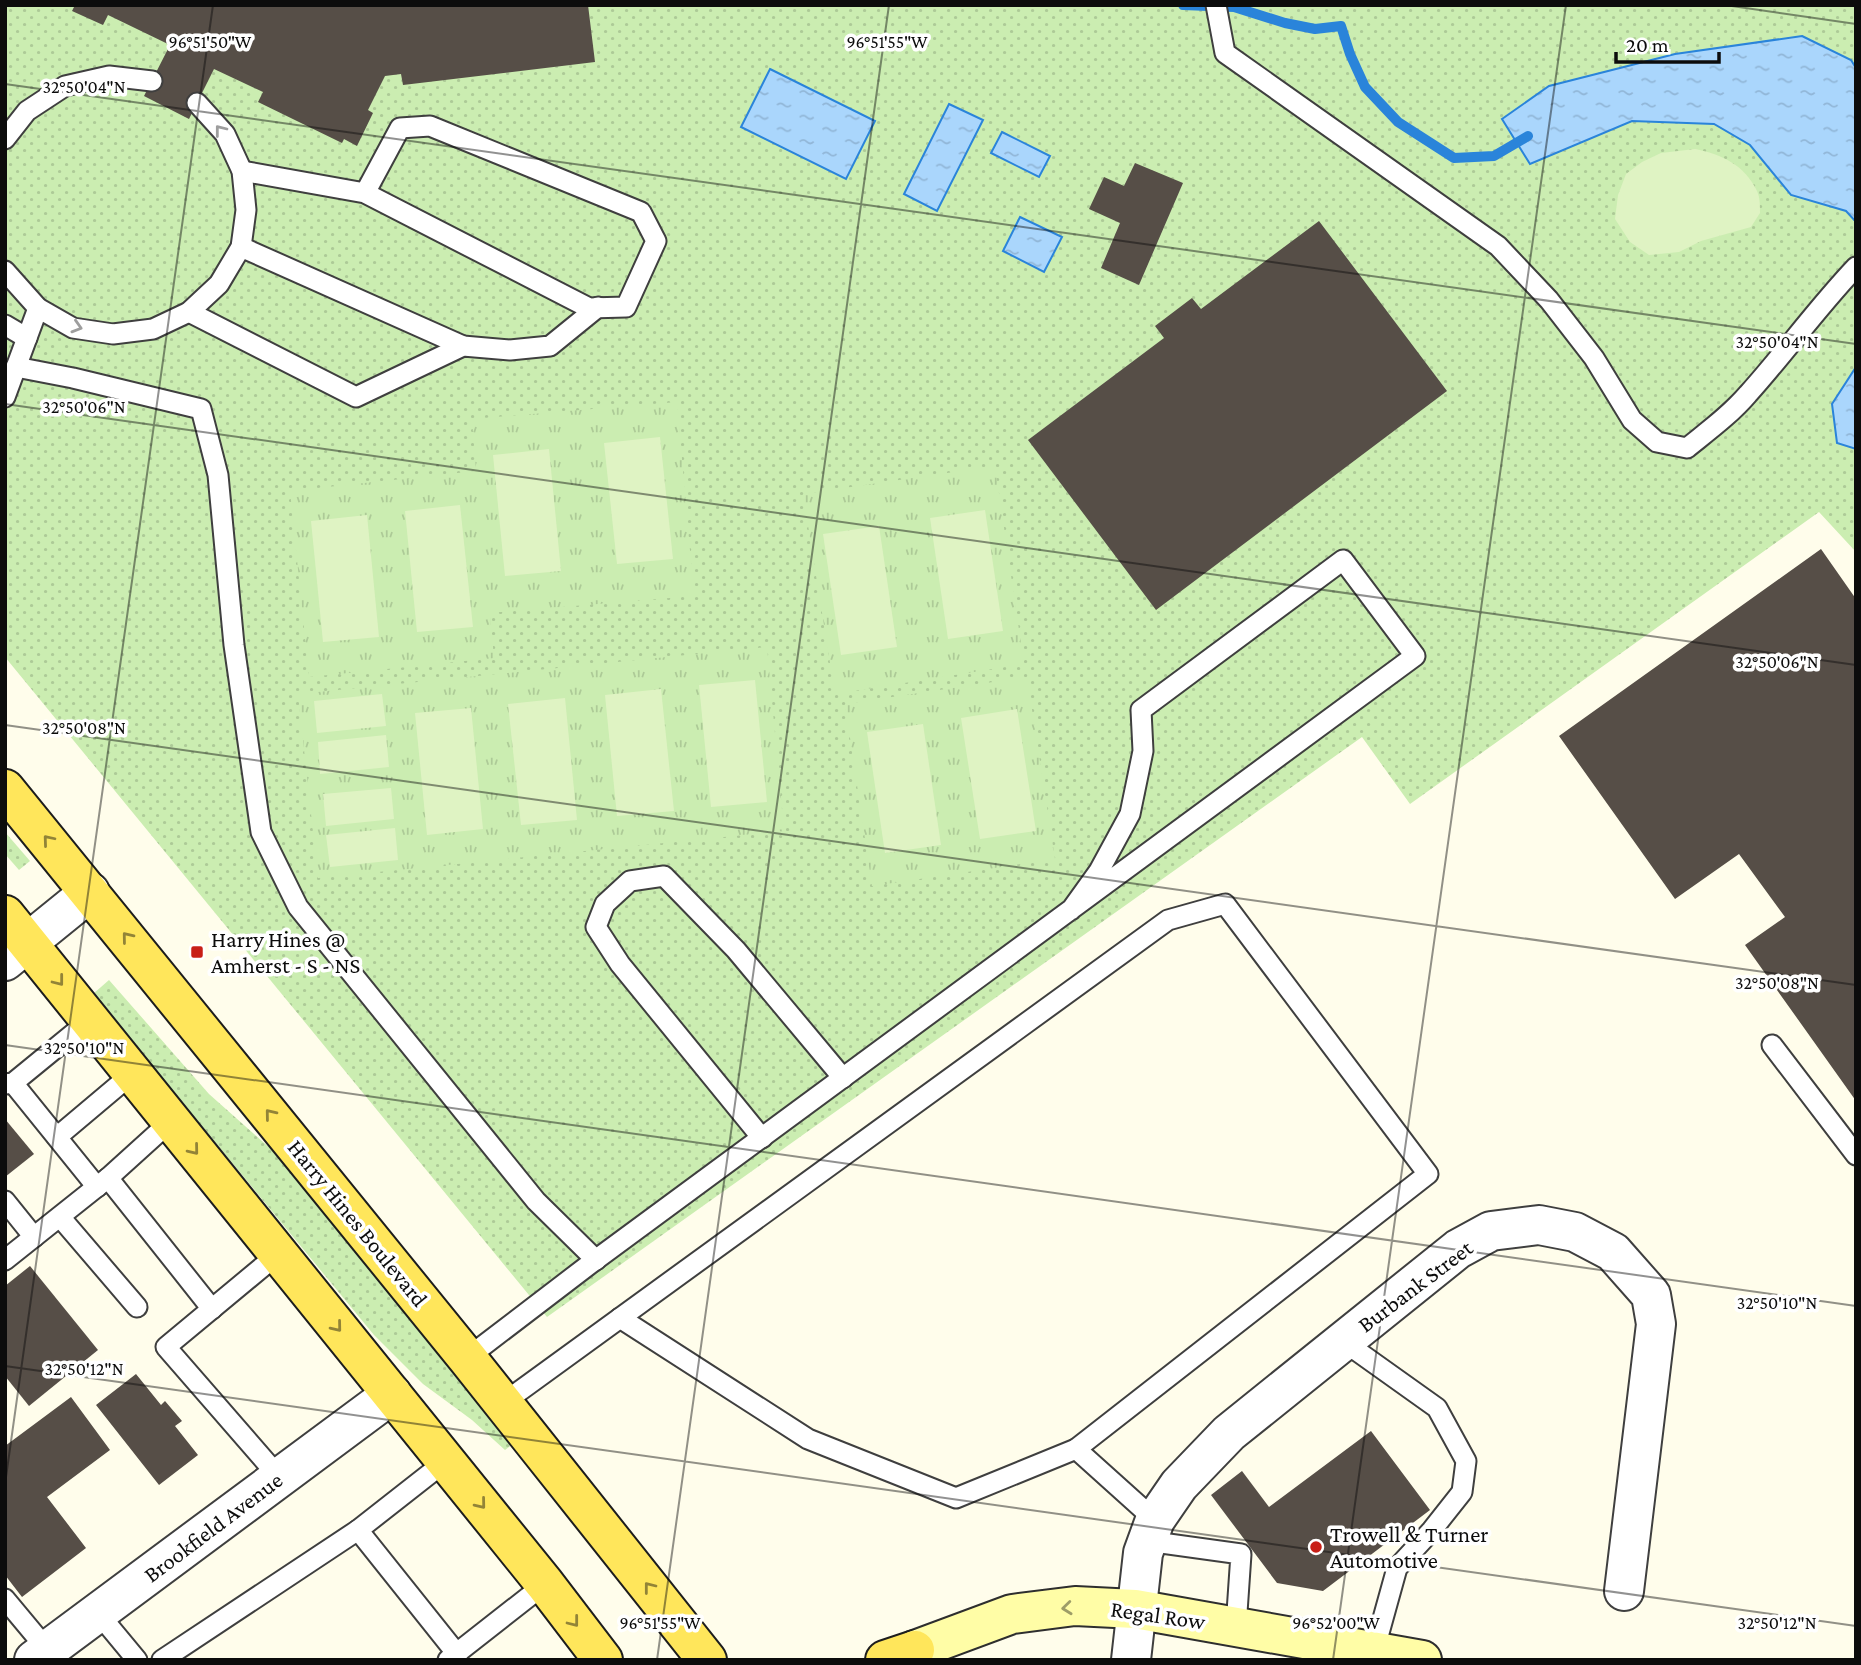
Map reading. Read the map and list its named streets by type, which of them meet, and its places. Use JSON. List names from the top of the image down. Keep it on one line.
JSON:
{"streets":{"main road":["Harry Hines Boulevard","Regal Row"],"street":["Burbank Street","Brookfield Avenue"]},"crossings":[["Burbank Street","Regal Row"]],"one_way":["Regal Row"],"places":{"transit":["Harry Hines @ Amherst - S - NS"],"other":["Trowell & Turner Automotive"]},"scale_bar":"20 m","coordinates":["96°51'50\"W","96°51'55\"W","32°50'04\"N","32°50'06\"N","32°50'08\"N","32°50'10\"N","32°50'12\"N","96°52'00\"W"]}
